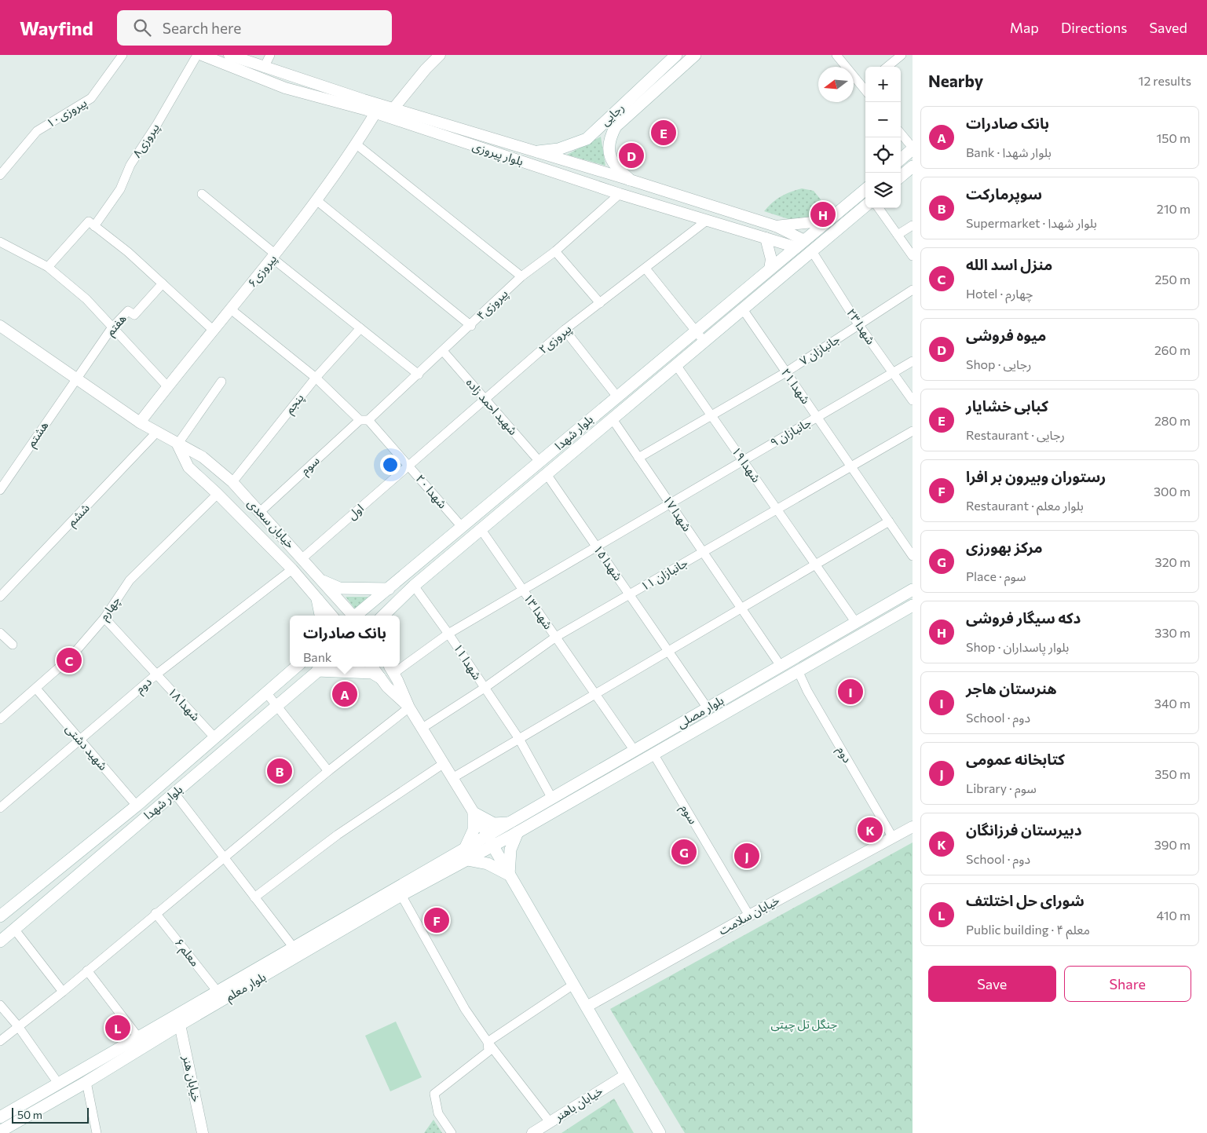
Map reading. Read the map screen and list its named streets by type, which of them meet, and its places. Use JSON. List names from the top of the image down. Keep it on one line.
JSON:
{"streets":{"main road":["رجایی","بلوار شهدا","بلوار مصلی","بلوار معلم"],"street":["پیروزی۱۰","پیروزی۸","بلوار پیروزی","پیروزی۶","پیروزی۴","هفتم","شهدا ۲۳","پیروزی۲","جانبازان ۷","شهدا ۲۱","پنجم","شهید احمد زاده","جانبازان ۹","هشتم","شهدا ۱۹","سوم","شهدا ۲۰","اول","شهدا ۱۷","ششم","خیابان سعدی","شهدا ۱۵","جانبازان ۱۱","چهارم","شهدا ۱۳","شهدا ۱۱","دوم","شهدا ۱۸","شهید دشتی","خیابان سلامت","معلم ۶","خیابان هنر","خیابان باهنر"]},"crossings":[["رجایی","بلوار پیروزی"],["بلوار پیروزی","پیروزی۶"],["بلوار پیروزی","پیروزی۴"],["بلوار پیروزی","پیروزی۲"],["بلوار پیروزی","بلوار شهدا"],["پیروزی۶","شهدا ۲۰"],["پیروزی۶","خیابان سعدی"],["پیروزی۴","شهید احمد زاده"],["پیروزی۴","سوم"],["پیروزی۴","شهدا ۲۰"],["هفتم","هشتم"],["هفتم","خیابان سعدی"],["شهدا ۲۳","جانبازان ۷"],["شهدا ۲۳","بلوار شهدا"],["شهدا ۲۳","جانبازان ۹"],["پیروزی۲","شهید احمد زاده"],["پیروزی۲","شهدا ۲۰"],["پیروزی۲","اول"],["جانبازان ۷","شهدا ۲۱"],["جانبازان ۷","شهدا ۱۹"],["جانبازان ۷","شهدا ۱۷"],["شهدا ۲۱","بلوار شهدا"],["شهدا ۲۱","جانبازان ۹"],["شهدا ۲۱","جانبازان ۱۱"],["پنجم","شهدا ۲۰"],["پنجم","خیابان سعدی"],["شهید احمد زاده","بلوار شهدا"],["بلوار شهدا","شهدا ۱۹"],["بلوار شهدا","شهدا ۲۰"],["بلوار شهدا","شهدا ۱۷"],["بلوار شهدا","شهدا ۱۵"],["بلوار شهدا","شهدا ۱۳"],["بلوار شهدا","شهدا ۱۱"],["بلوار شهدا","شهدا ۱۸"],["بلوار شهدا","شهید دشتی"],["جانبازان ۹","شهدا ۱۹"],["جانبازان ۹","شهدا ۱۷"],["جانبازان ۹","شهدا ۱۵"],["جانبازان ۹","شهدا ۱۳"],["جانبازان ۹","شهدا ۱۱"],["هشتم","خیابان سعدی"],["شهدا ۱۹","جانبازان ۱۱"],["شهدا ۱۹","بلوار مصلی"],["سوم","شهدا ۲۰"],["سوم","خیابان سعدی"],["سوم","بلوار مصلی"],["سوم","خیابان سلامت"],["شهدا ۲۰","اول"],["اول","خیابان سعدی"],["شهدا ۱۷","جانبازان ۱۱"],["شهدا ۱۷","بلوار مصلی"],["ششم","خیابان سعدی"],["خیابان سعدی","چهارم"],["خیابان سعدی","دوم"],["شهدا ۱۵","جانبازان ۱۱"],["شهدا ۱۵","بلوار مصلی"],["جانبازان ۱۱","شهدا ۱۳"],["جانبازان ۱۱","شهدا ۱۱"],["چهارم","شهدا ۱۸"],["چهارم","شهید دشتی"],["شهدا ۱۳","بلوار مصلی"],["شهدا ۱۱","بلوار مصلی"],["دوم","شهدا ۱۸"],["دوم","بلوار مصلی"],["دوم","شهید دشتی"],["دوم","خیابان سلامت"],["بلوار مصلی","بلوار معلم"],["معلم ۶","بلوار معلم"],["بلوار معلم","خیابان هنر"]],"parks":["جنگل تل چیتی"],"scale_bar":"50 m","north":"left","page":{"header":"Wayfind","search":"Search here","nav":["Map","Directions","Saved"],"heading":["Nearby","12 results"],"map_buttons":["+","−"],"list":[{"mark":"A","name":"بانک صادرات","note":"Bank · بلوار شهدا","value":"150 m"},{"mark":"B","name":"سوپرمارکت","note":"Supermarket · بلوار شهدا","value":"210 m"},{"mark":"C","name":"منزل اسد الله","note":"Hotel · چهارم","value":"250 m"},{"mark":"D","name":"میوه فروشی","note":"Shop · رجایی","value":"260 m"},{"mark":"E","name":"کبابی خشایار","note":"Restaurant · رجایی","value":"280 m"},{"mark":"F","name":"رستوران وبیرون بر افرا","note":"Restaurant · بلوار معلم","value":"300 m"},{"mark":"G","name":"مرکز بهورزی","note":"Place · سوم","value":"320 m"},{"mark":"H","name":"دکه سیگار فروشی","note":"Shop · بلوار پاسداران","value":"330 m"},{"mark":"I","name":"هنرستان هاجر","note":"School · دوم","value":"340 m"},{"mark":"J","name":"کتابخانه عمومی","note":"Library · سوم","value":"350 m"},{"mark":"K","name":"دبیرستان فرزانگان","note":"School · دوم","value":"390 m"},{"mark":"L","name":"شورای حل اختلتف","note":"Public building · معلم ۴","value":"410 m"}],"pins":["E","D","H","C","I","A","B","K","G","J","F","L"],"popup":["بانک صادرات","Bank"],"buttons":["Save","Share"],"scale":"50 m"}}
